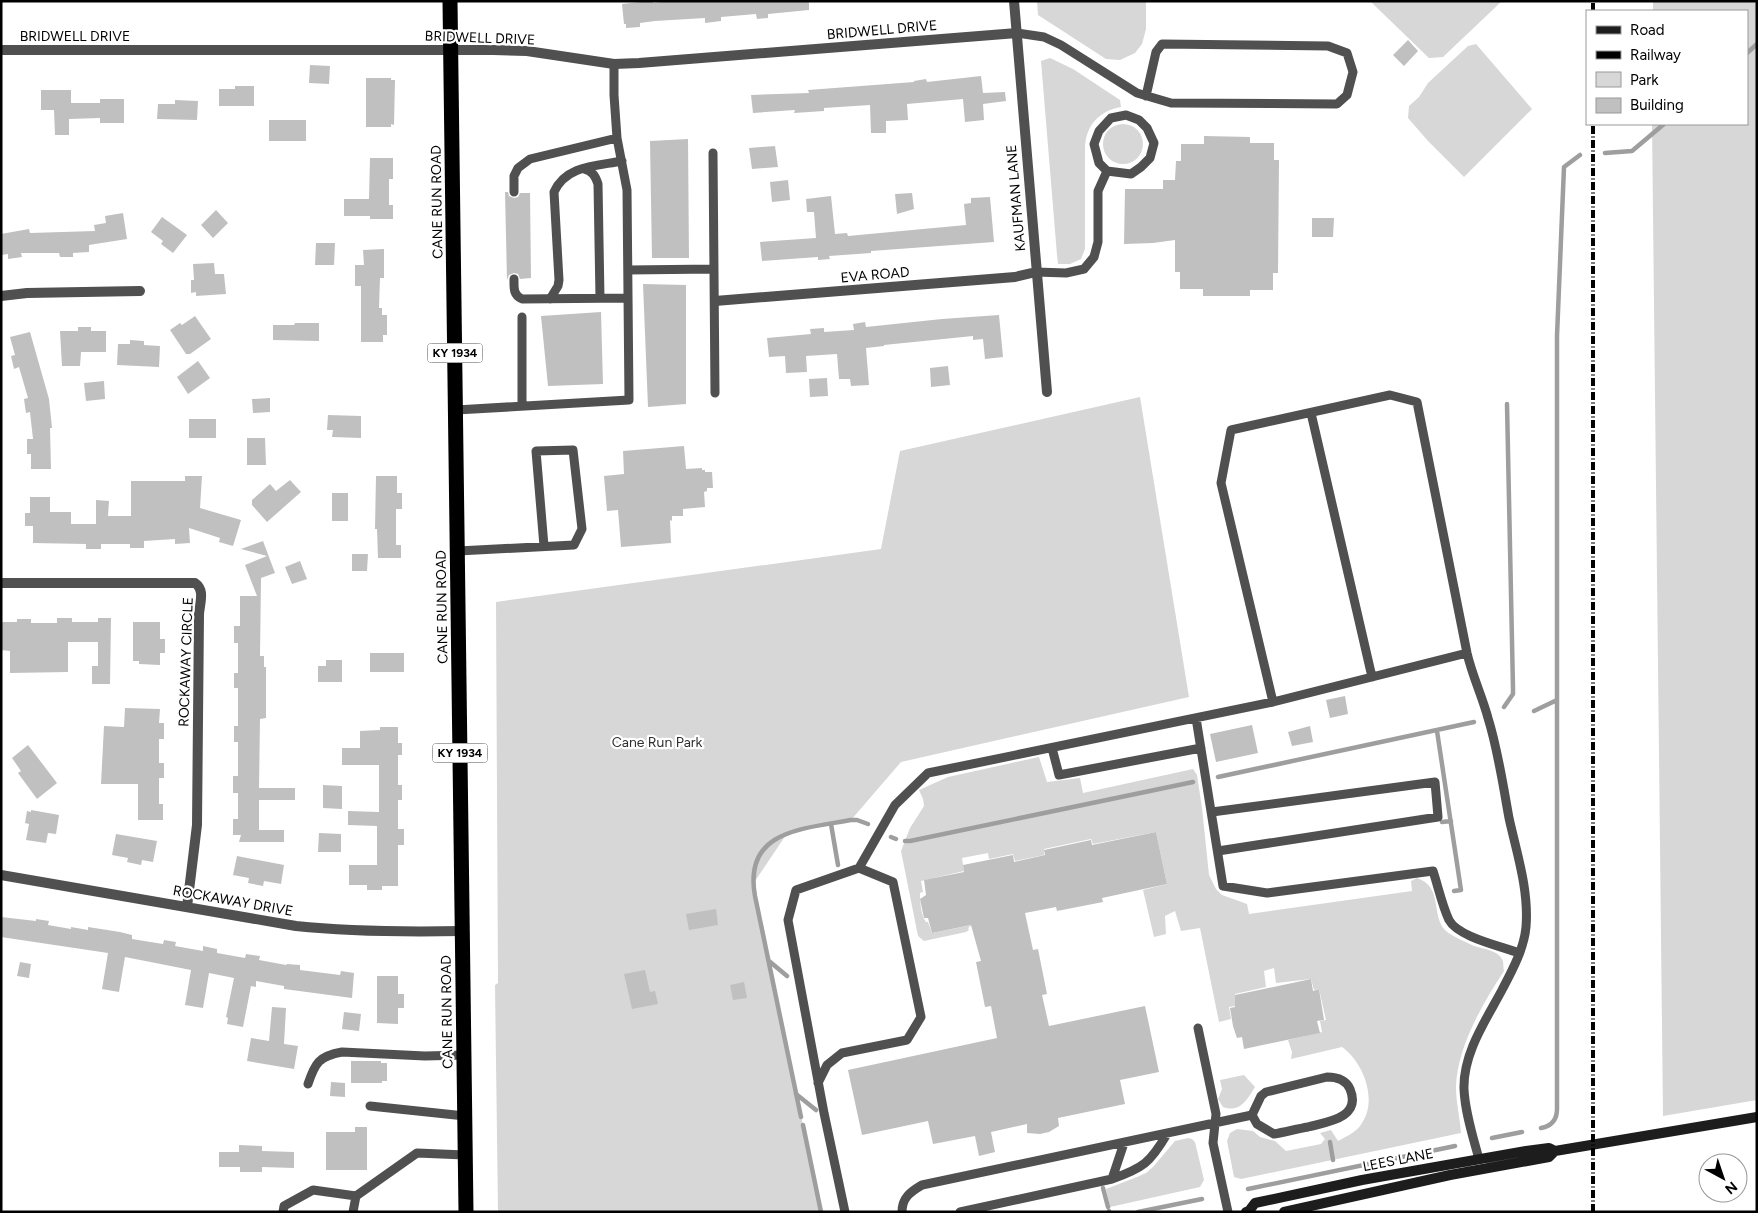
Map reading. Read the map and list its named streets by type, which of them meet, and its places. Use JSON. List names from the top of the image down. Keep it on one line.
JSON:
{"streets":{"highway":["CANE RUN ROAD","KY 1934"],"street":["BRIDWELL DRIVE","KAUFMAN LANE","EVA ROAD","ROCKAWAY CIRCLE","ROCKAWAY DRIVE","LEES LANE"]},"crossings":[["BRIDWELL DRIVE","KAUFMAN LANE"],["BRIDWELL DRIVE","CANE RUN ROAD"],["KAUFMAN LANE","EVA ROAD"],["CANE RUN ROAD","ROCKAWAY DRIVE"],["ROCKAWAY CIRCLE","ROCKAWAY DRIVE"]],"parks":["Cane Run Park"],"legend":["Road","Railway","Park","Building"],"north":"bottom right"}
